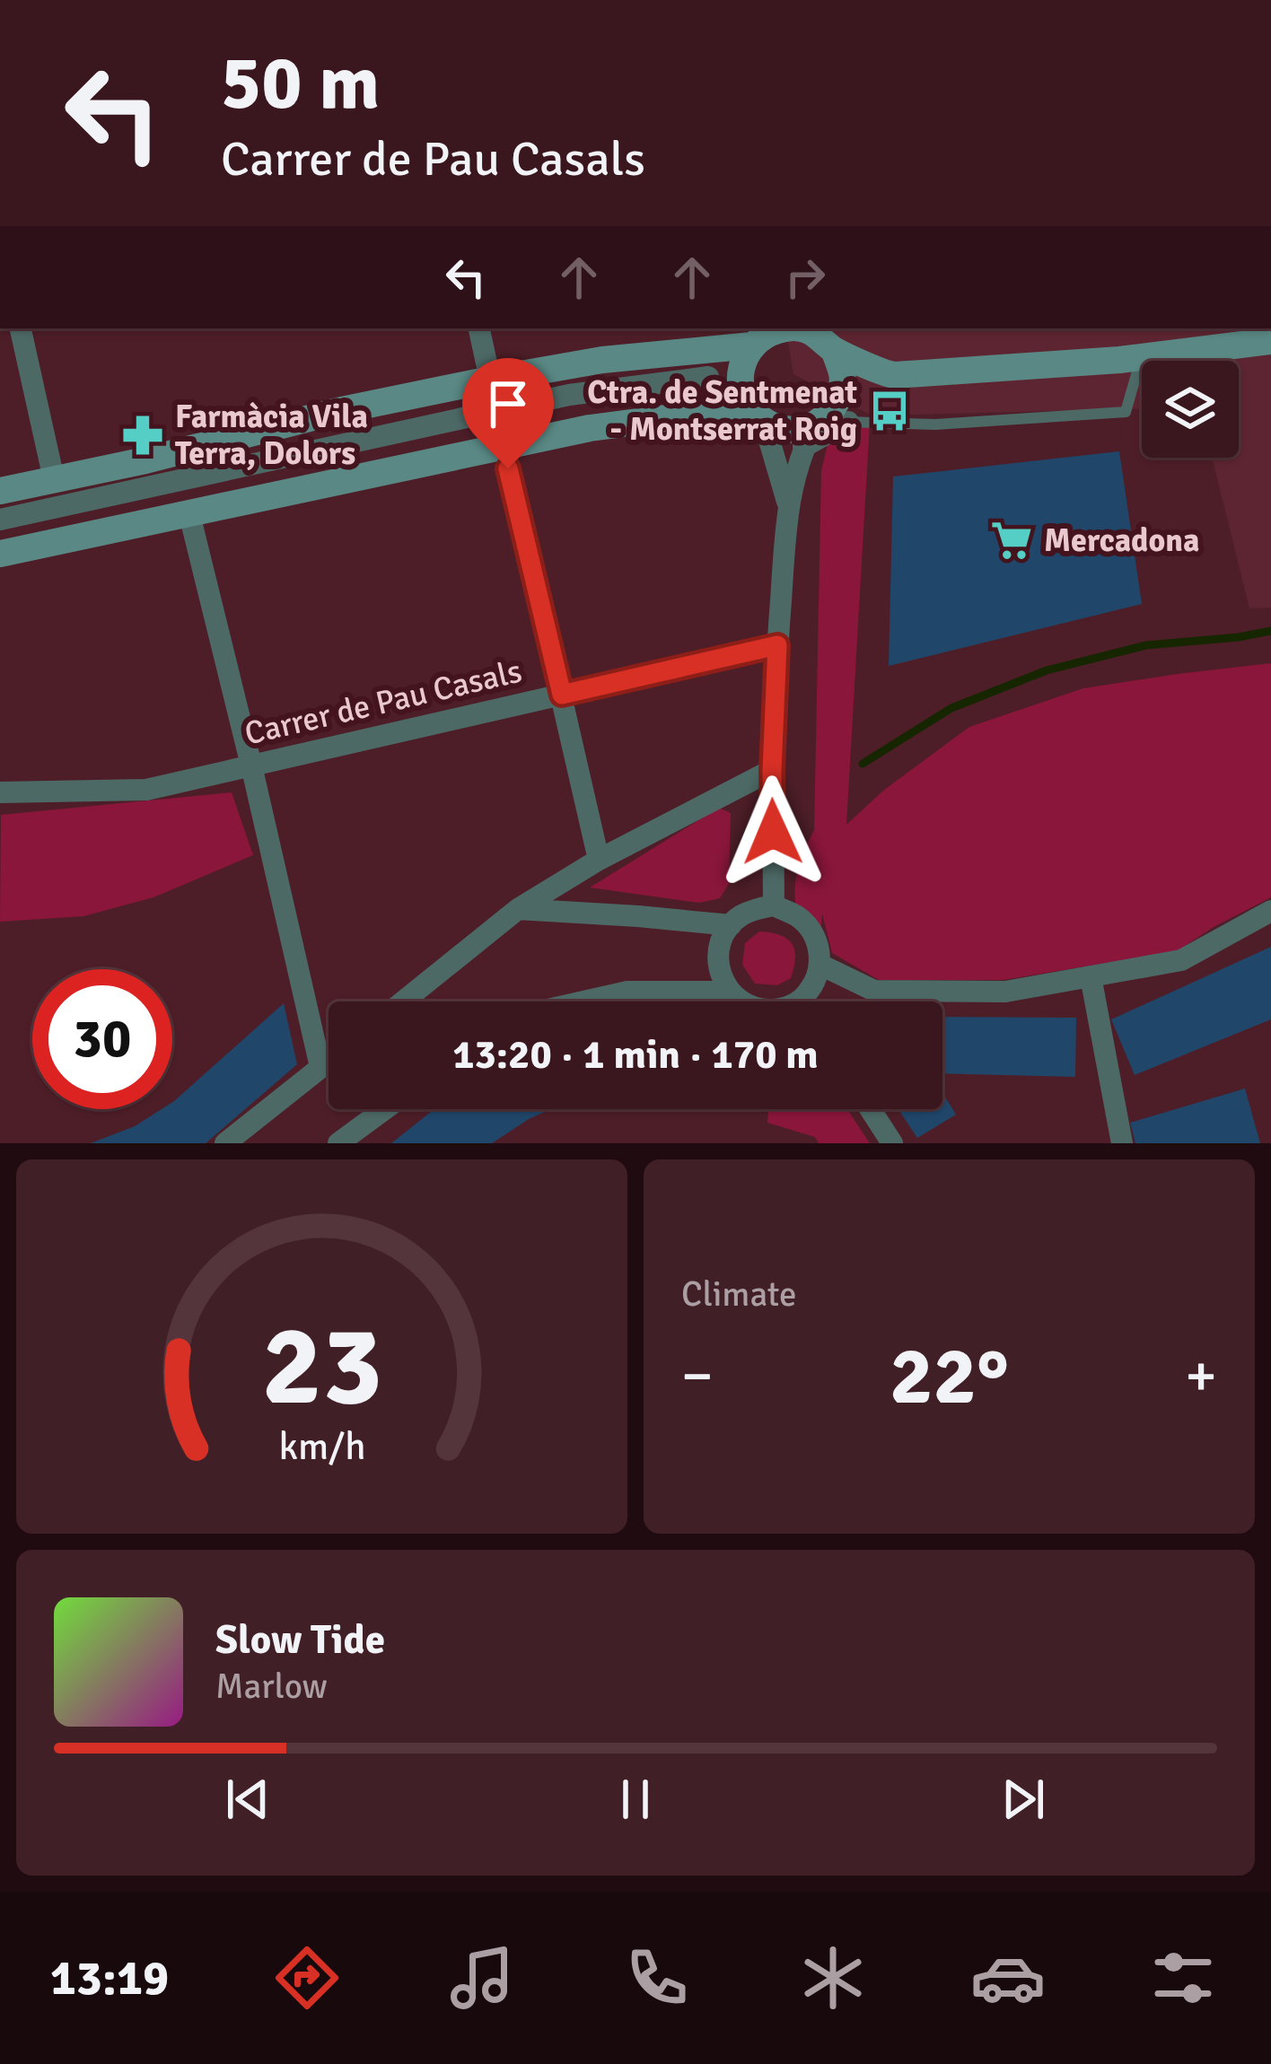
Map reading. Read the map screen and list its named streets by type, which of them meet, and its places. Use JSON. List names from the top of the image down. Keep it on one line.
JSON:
{"streets":{"street":["Carrer de Pau Casals"]},"places":{"bus stop":["Ctra. de Sentmenat - Montserrat Roig"],"pharmacy":["Farmàcia Vila Terra, Dolors"],"supermarket":["Mercadona"]},"page":{"turn":["50 m","Carrer de Pau Casals"],"limit":"30","trip":"13:20 · 1 min · 170 m","tile":"Climate","heat":["−","22°","+"],"song":["Slow Tide","Marlow"],"tabs":"13:19","gauge":["23","km/h"]}}
